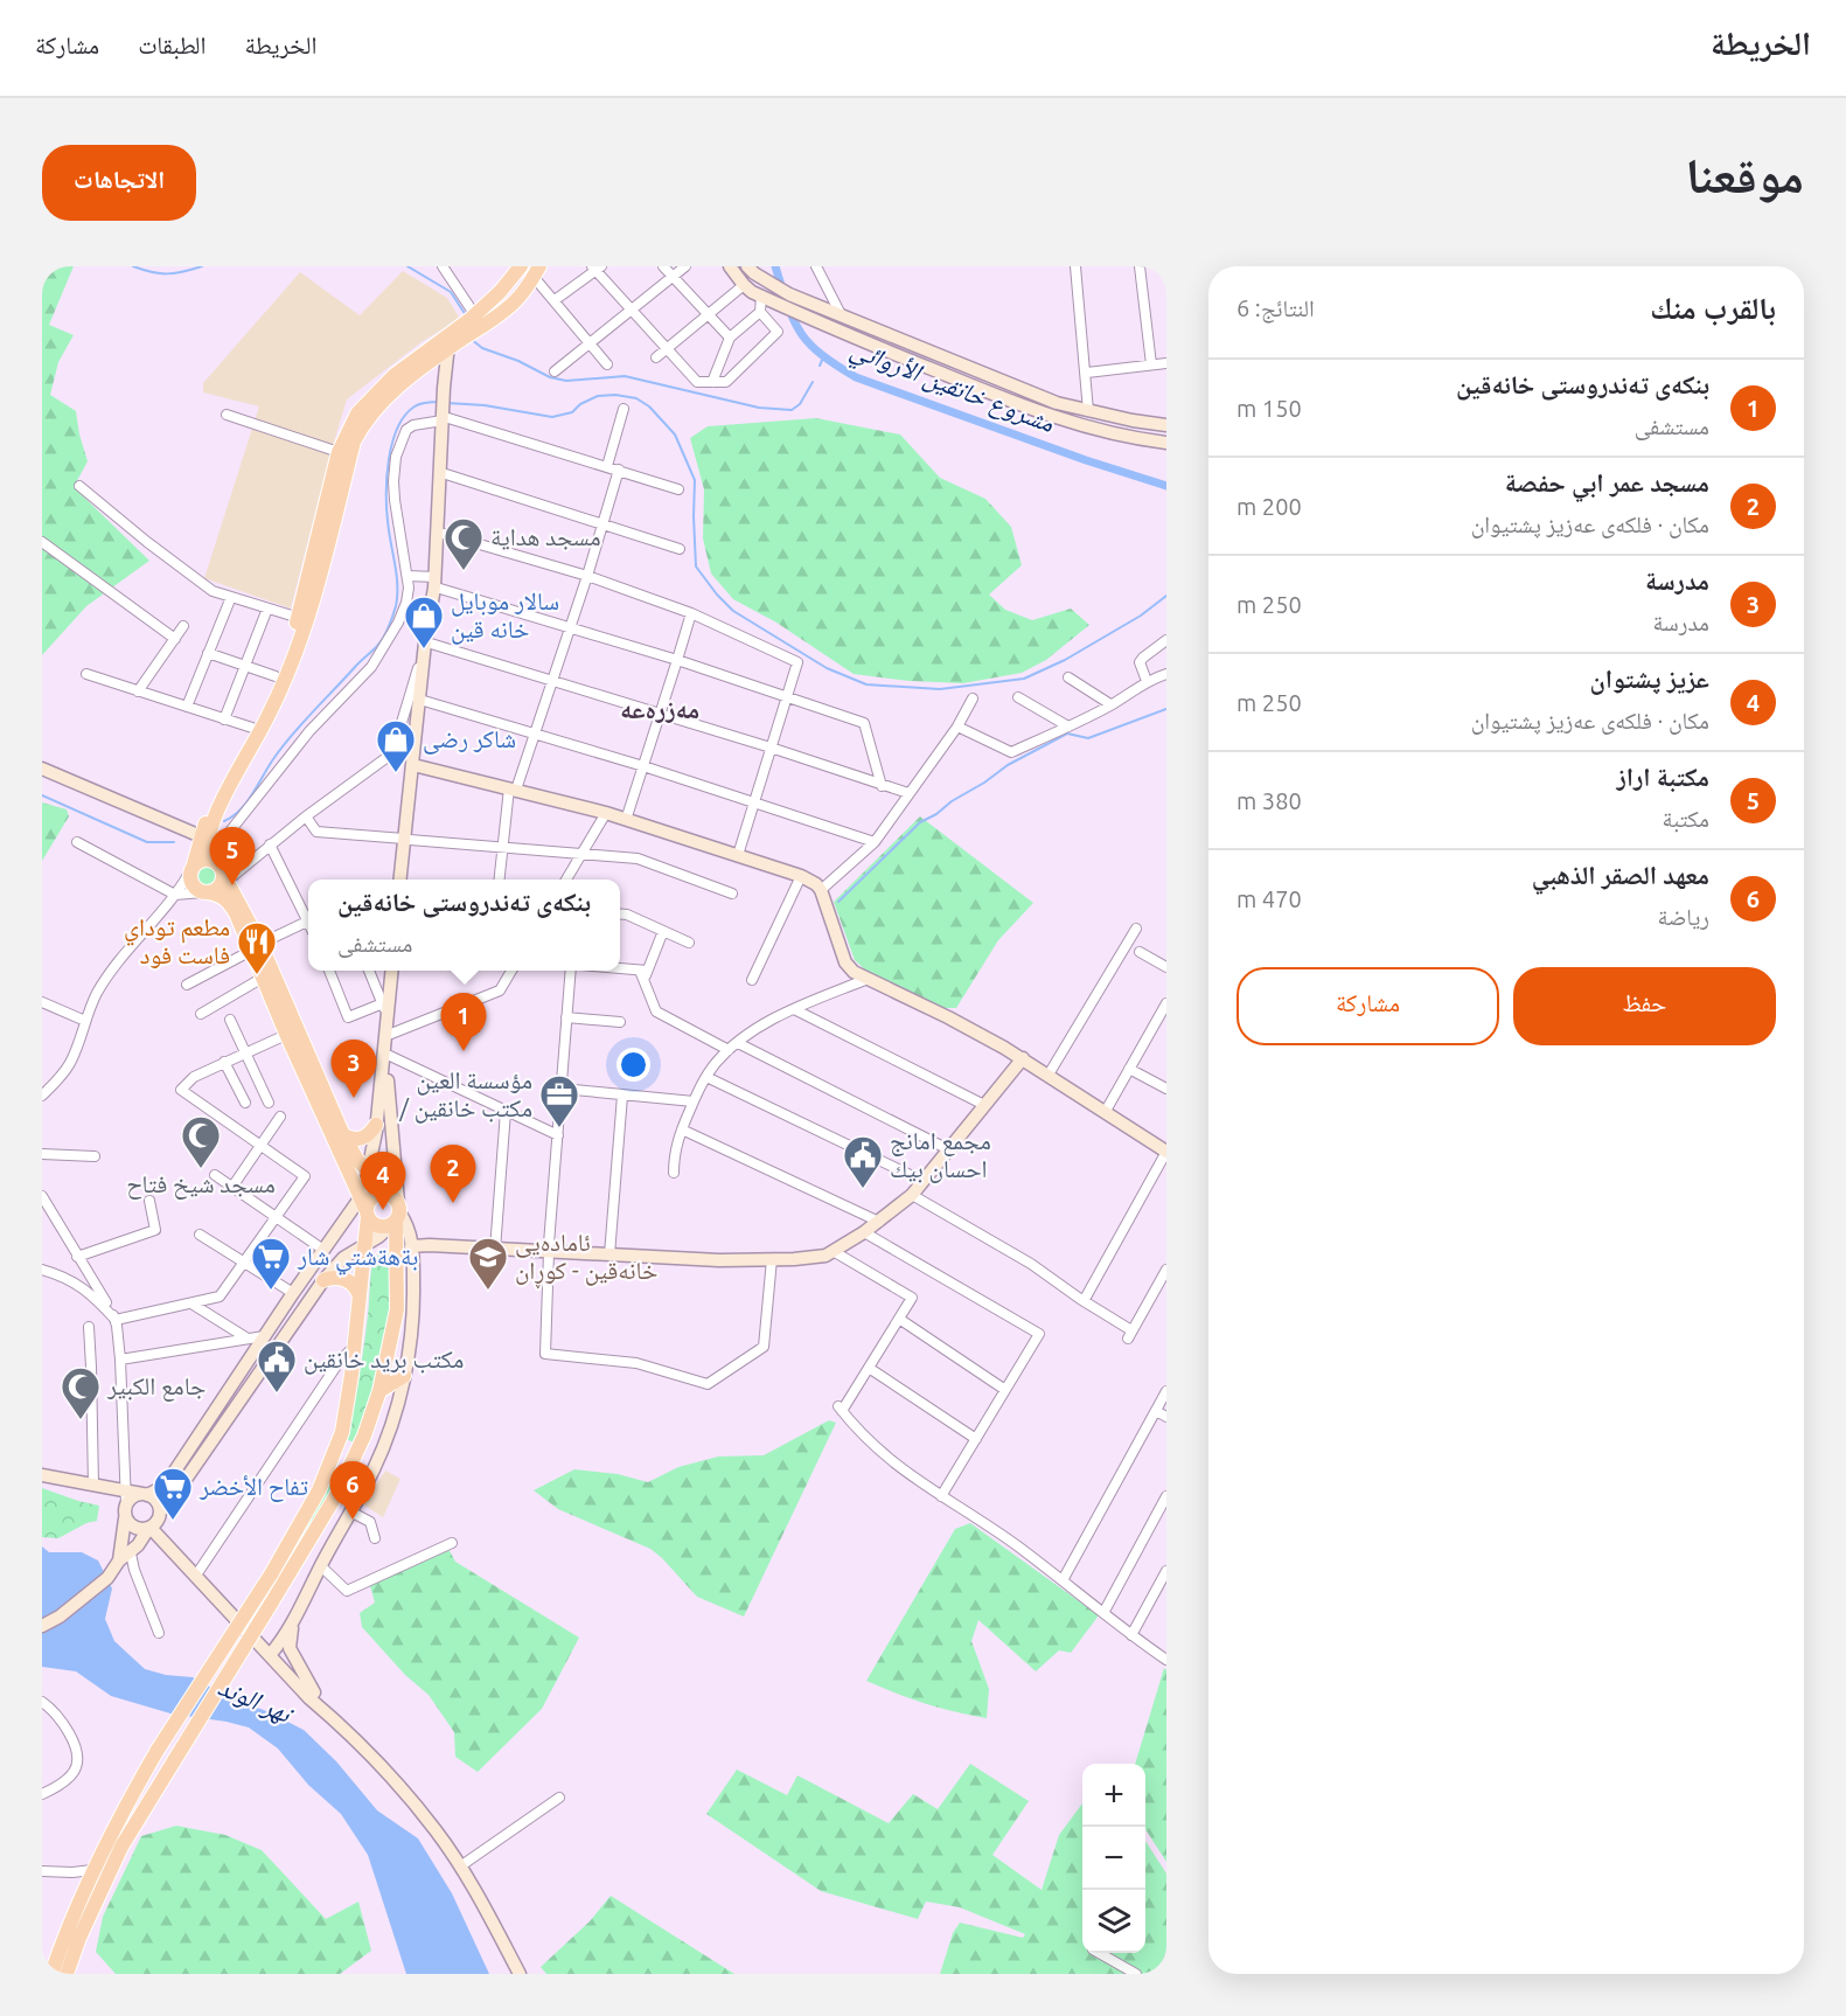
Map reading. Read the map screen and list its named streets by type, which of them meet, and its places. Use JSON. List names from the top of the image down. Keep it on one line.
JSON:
{"districts":["مەزرەعە"],"water":["مشروع خانقين الأروائي","نهر الوند"],"places":{"mosque":["مسجد هداية","مسجد شيخ فتاح","جامع الكبير"],"shop":["سالار موبايل خانه قين","شاكر رضى"],"restaurant":["مطعم توداي فاست فود"],"office":["مؤسسة العين / مكتب خانقين"],"public building":["مجمع امانج احسان بيك","مكتب بريد خانقين"],"supermarket":["بةهةشتي شار","تفاح الأخضر"],"school or university":["ئامادەیی خانەقین - کوڕان"]},"page":{"header":"الخريطة","nav":["الخريطة","الطبقات","مشاركة"],"title":"موقعنا","buttons":["الاتجاهات",["حفظ","مشاركة"]],"heading":["بالقرب منك","النتائج: 6"],"list":[{"mark":"1","name":"بنکەی تەندروستی خانەقین","note":"مستشفى","value":"150 m"},{"mark":"2","name":"مسجد عمر ابي حفصة","note":"مكان · فلکەی عەزیز پشتیوان","value":"200 m"},{"mark":"3","name":"مدرسة","note":"مدرسة","value":"250 m"},{"mark":"4","name":"عزيز پشتوان","note":"مكان · فلکەی عەزیز پشتیوان","value":"250 m"},{"mark":"5","name":"مكتبة اراز","note":"مكتبة","value":"380 m"},{"mark":"6","name":"معهد الصقر الذهبي","note":"رياضة","value":"470 m"}],"pins":["5","1","3","2","4","6"],"popup":["بنکەی تەندروستی خانەقین","مستشفى"],"map_buttons":["+","−"]}}
